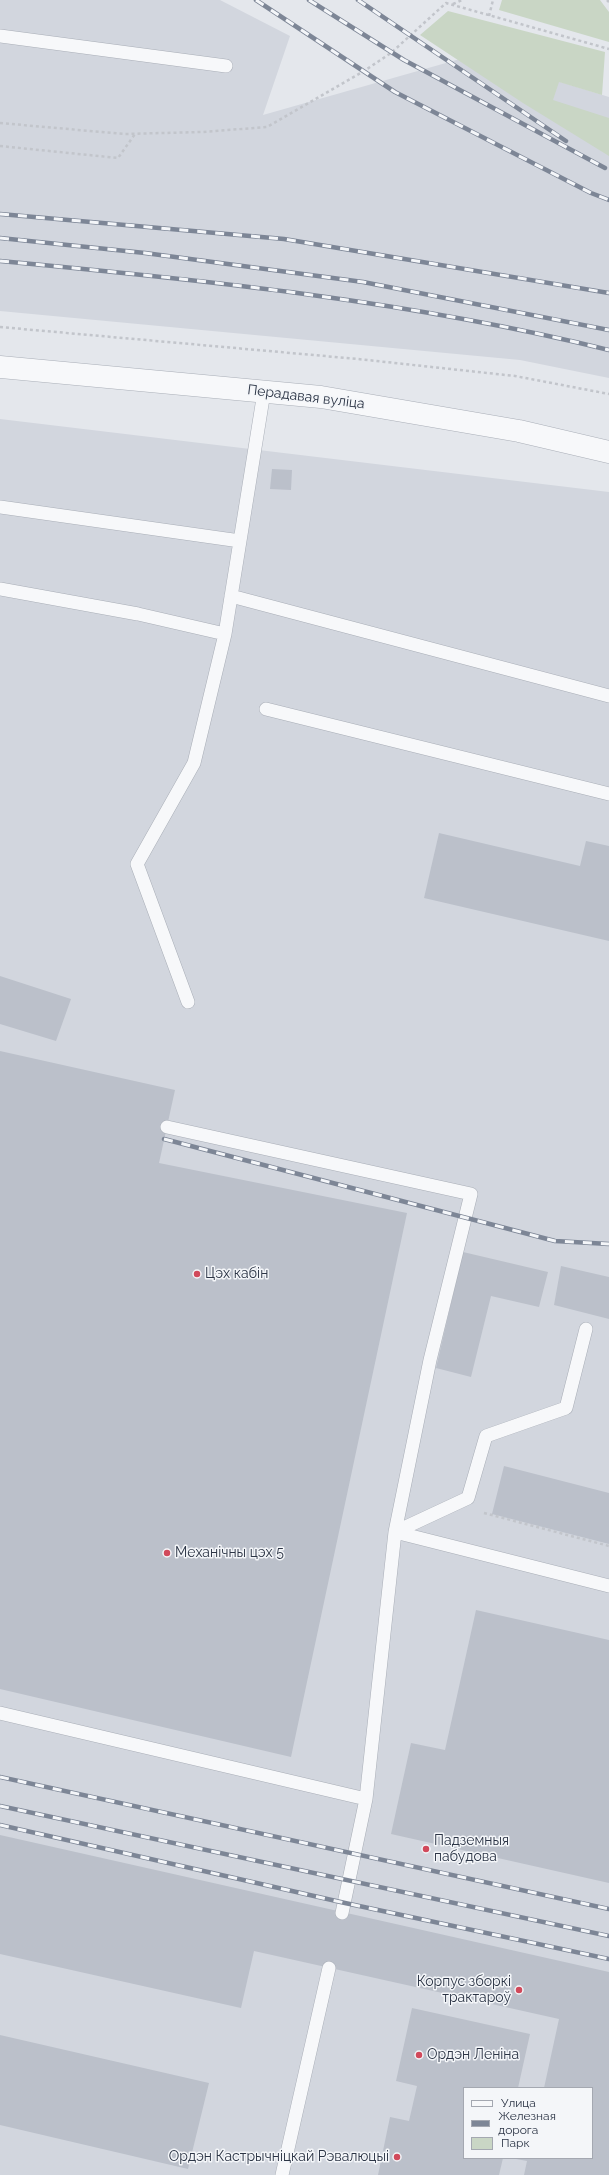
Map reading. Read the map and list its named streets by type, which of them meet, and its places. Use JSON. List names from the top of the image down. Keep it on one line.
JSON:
{"streets":{"street":["Перадавая вуліца"]},"places":["Цэх кабін","Механічны цэх 5","Падземныя пабудова","Корпус зборкі трактароў","Ордэн Леніна","Ордэн Кастрычніцкай Рэвалюцыі"],"legend":["Улица","Железная дорога","Парк"]}
